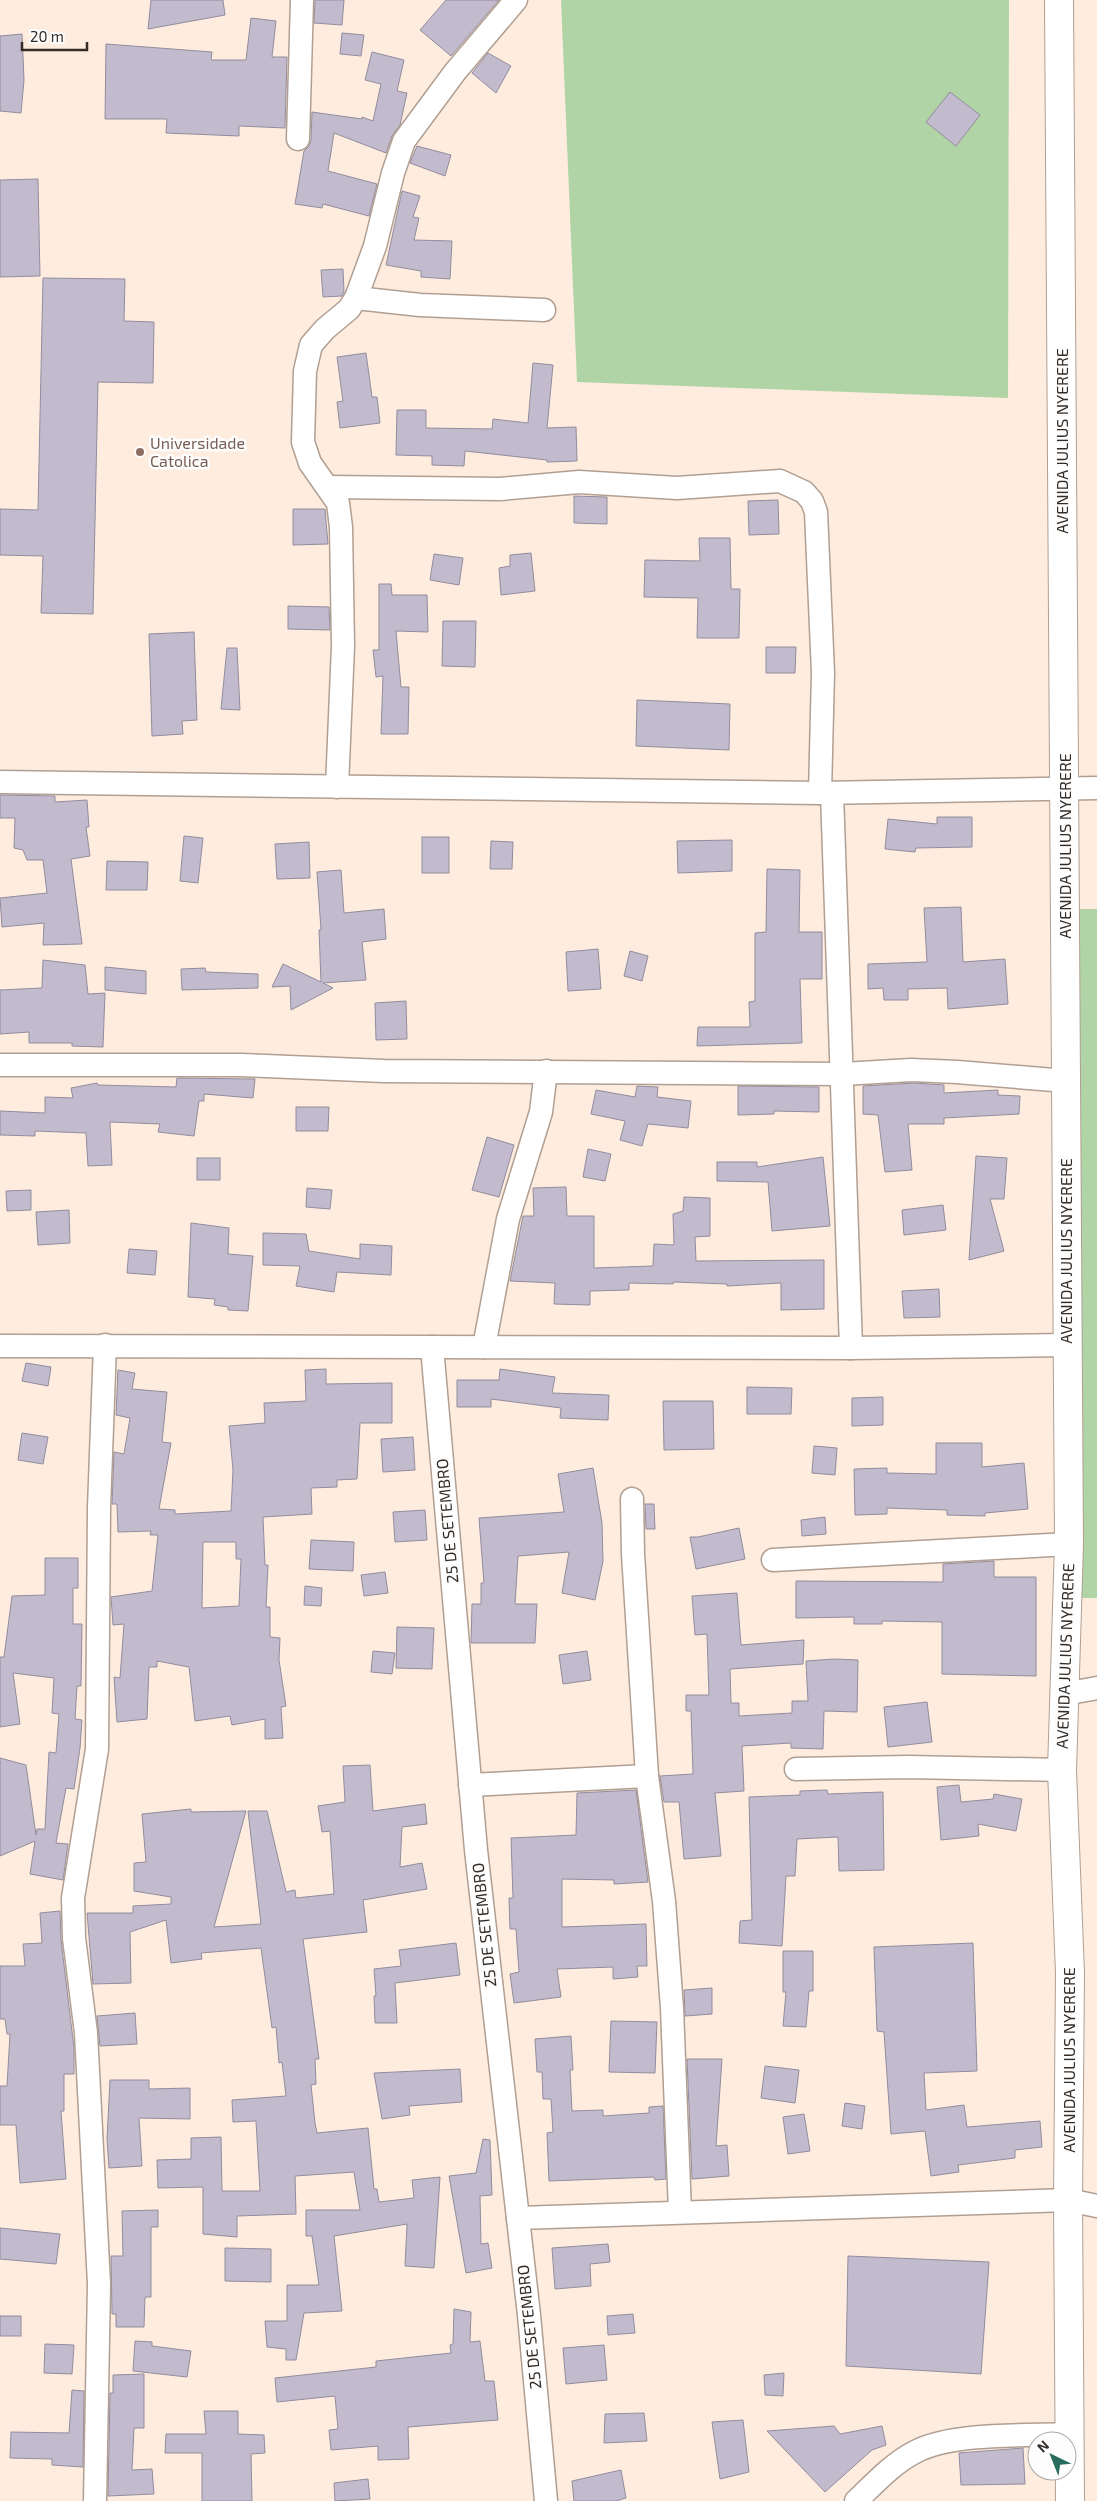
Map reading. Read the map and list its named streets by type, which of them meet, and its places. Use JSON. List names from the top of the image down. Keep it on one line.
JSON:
{"streets":{"street":["AVENIDA JULIUS NYERERE","25 DE SETEMBRO"]},"places":["Universidade Catolica"],"scale_bar":"20 m","north":"top left"}
